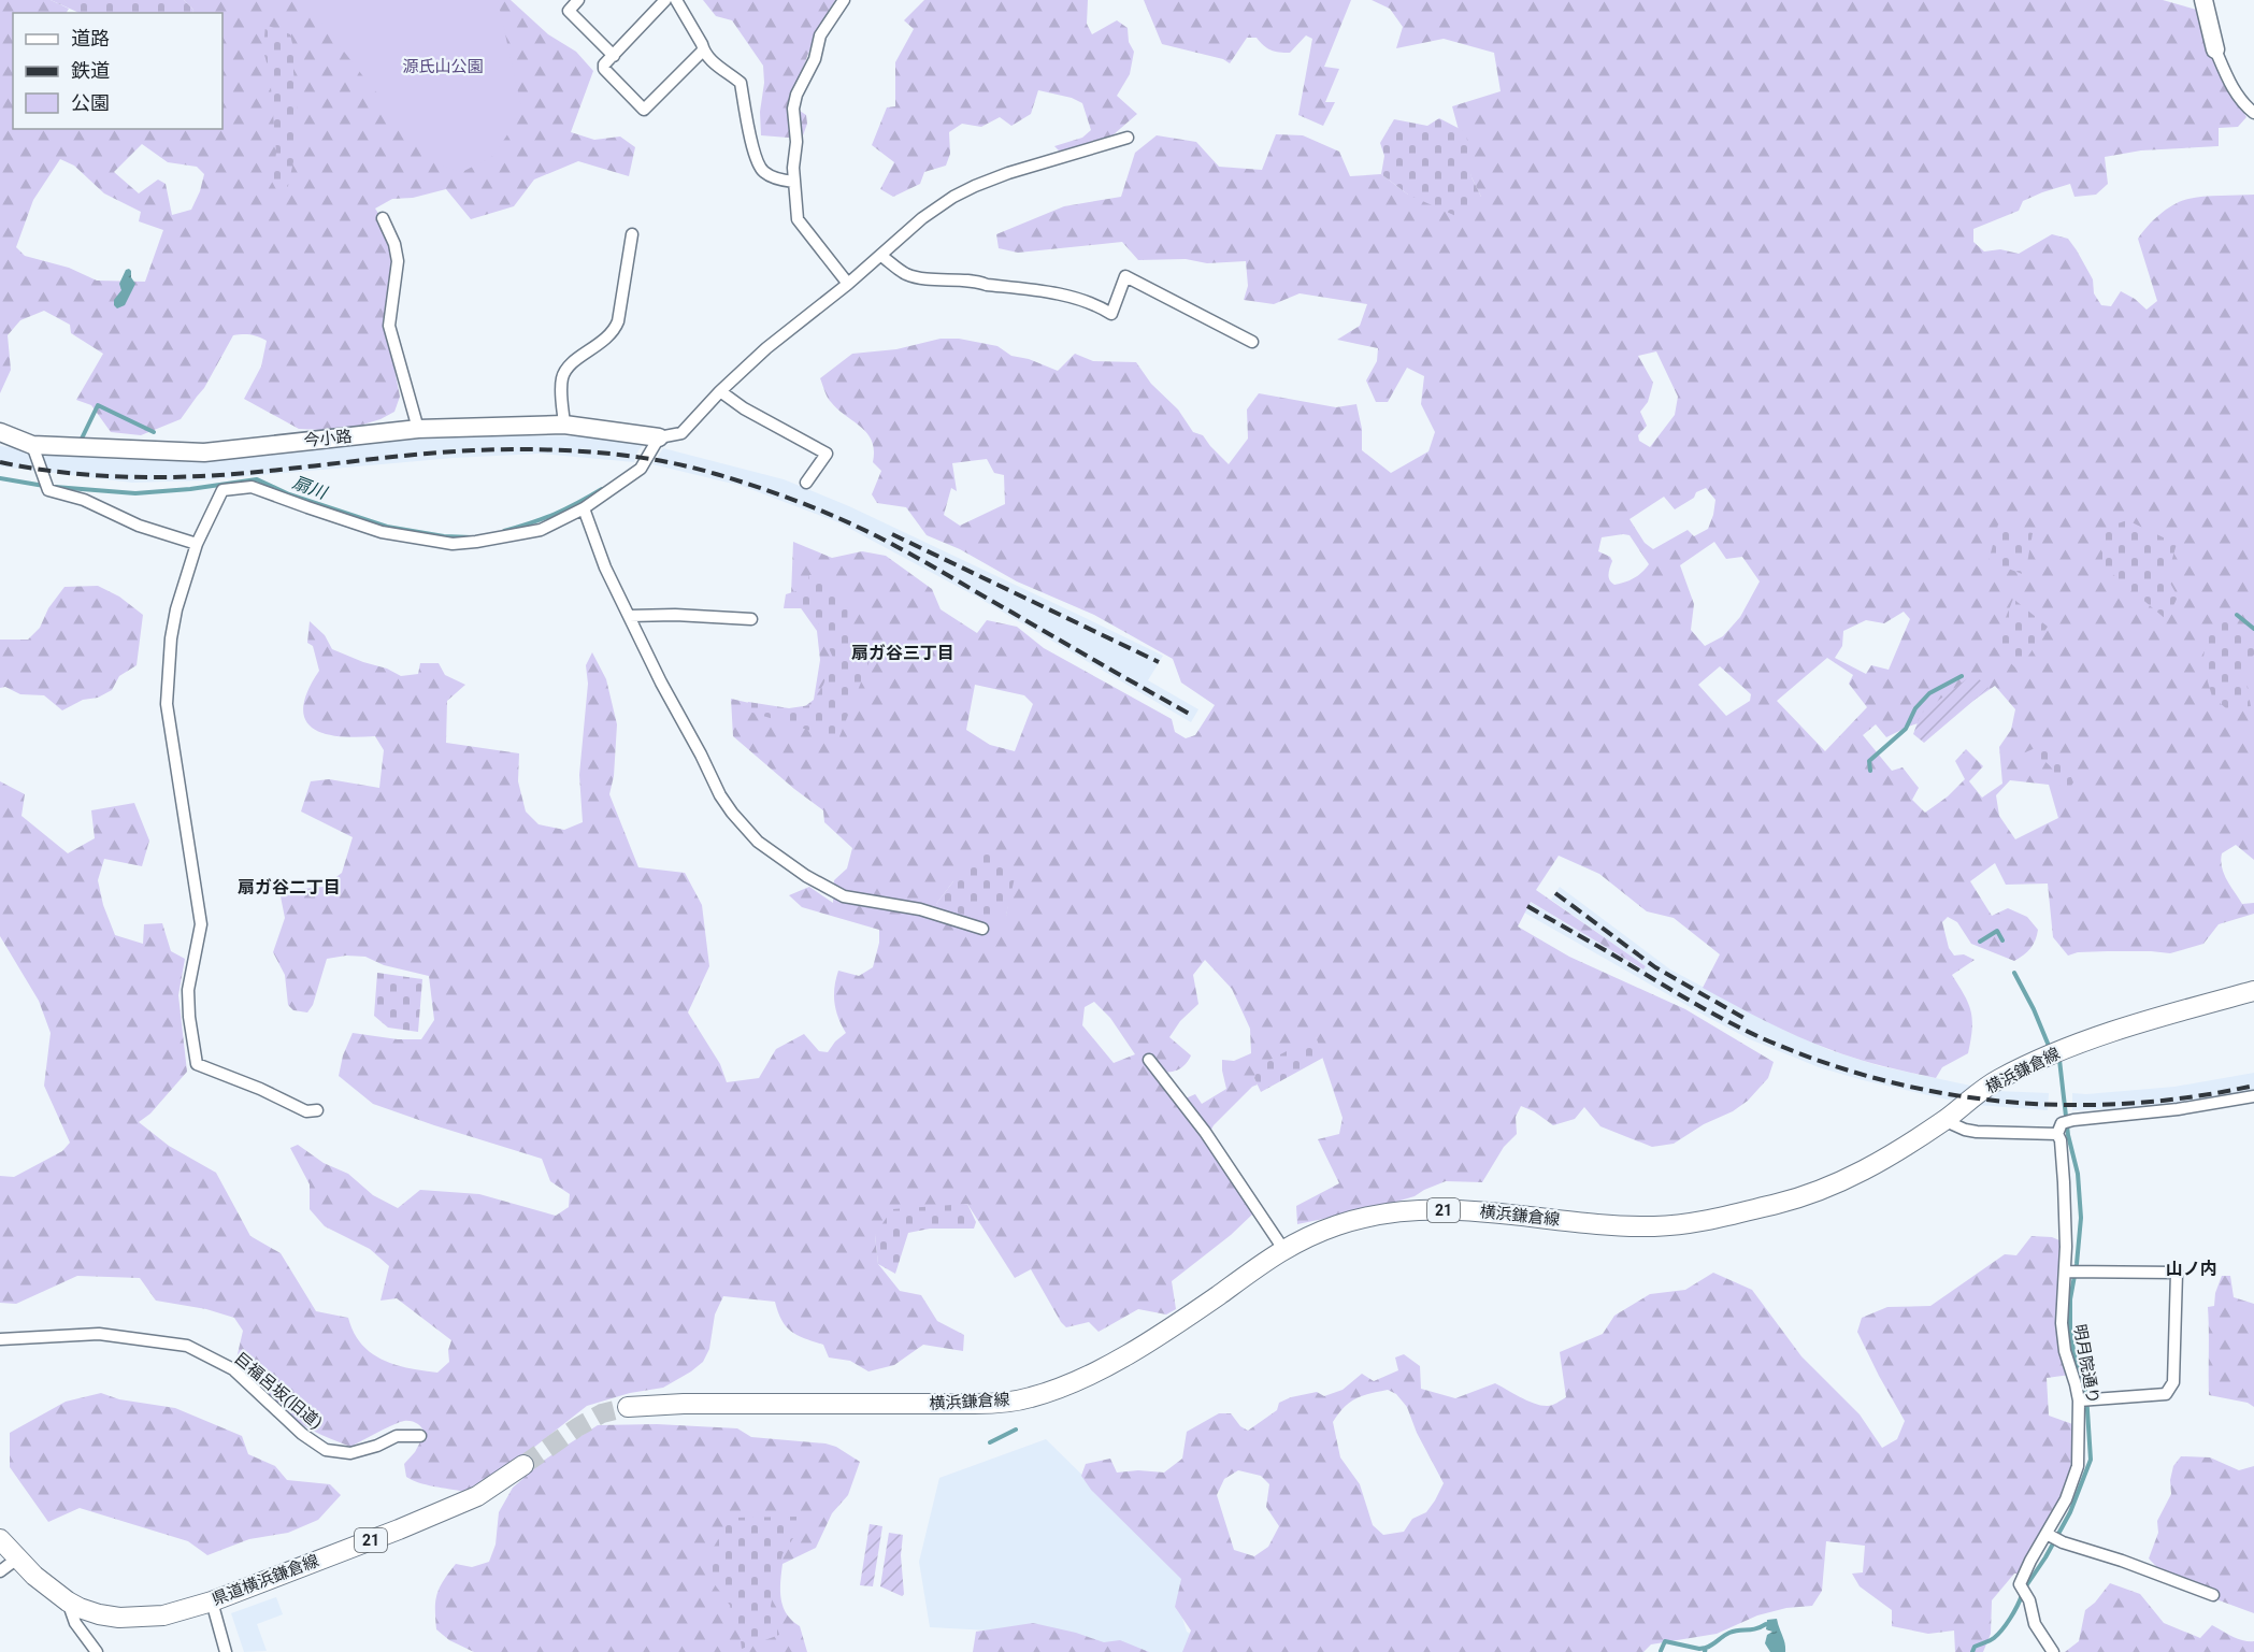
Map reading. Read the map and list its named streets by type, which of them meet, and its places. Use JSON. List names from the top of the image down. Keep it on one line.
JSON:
{"streets":{"main road":["横浜鎌倉線","21","県道横浜鎌倉線"],"street":["今小路","明月院通り","巨福呂坂(旧道)"]},"districts":["扇ガ谷三丁目","扇ガ谷二丁目","山ノ内"],"water":["扇川"],"parks":["源氏山公園"],"legend":["道路","鉄道","公園"]}
